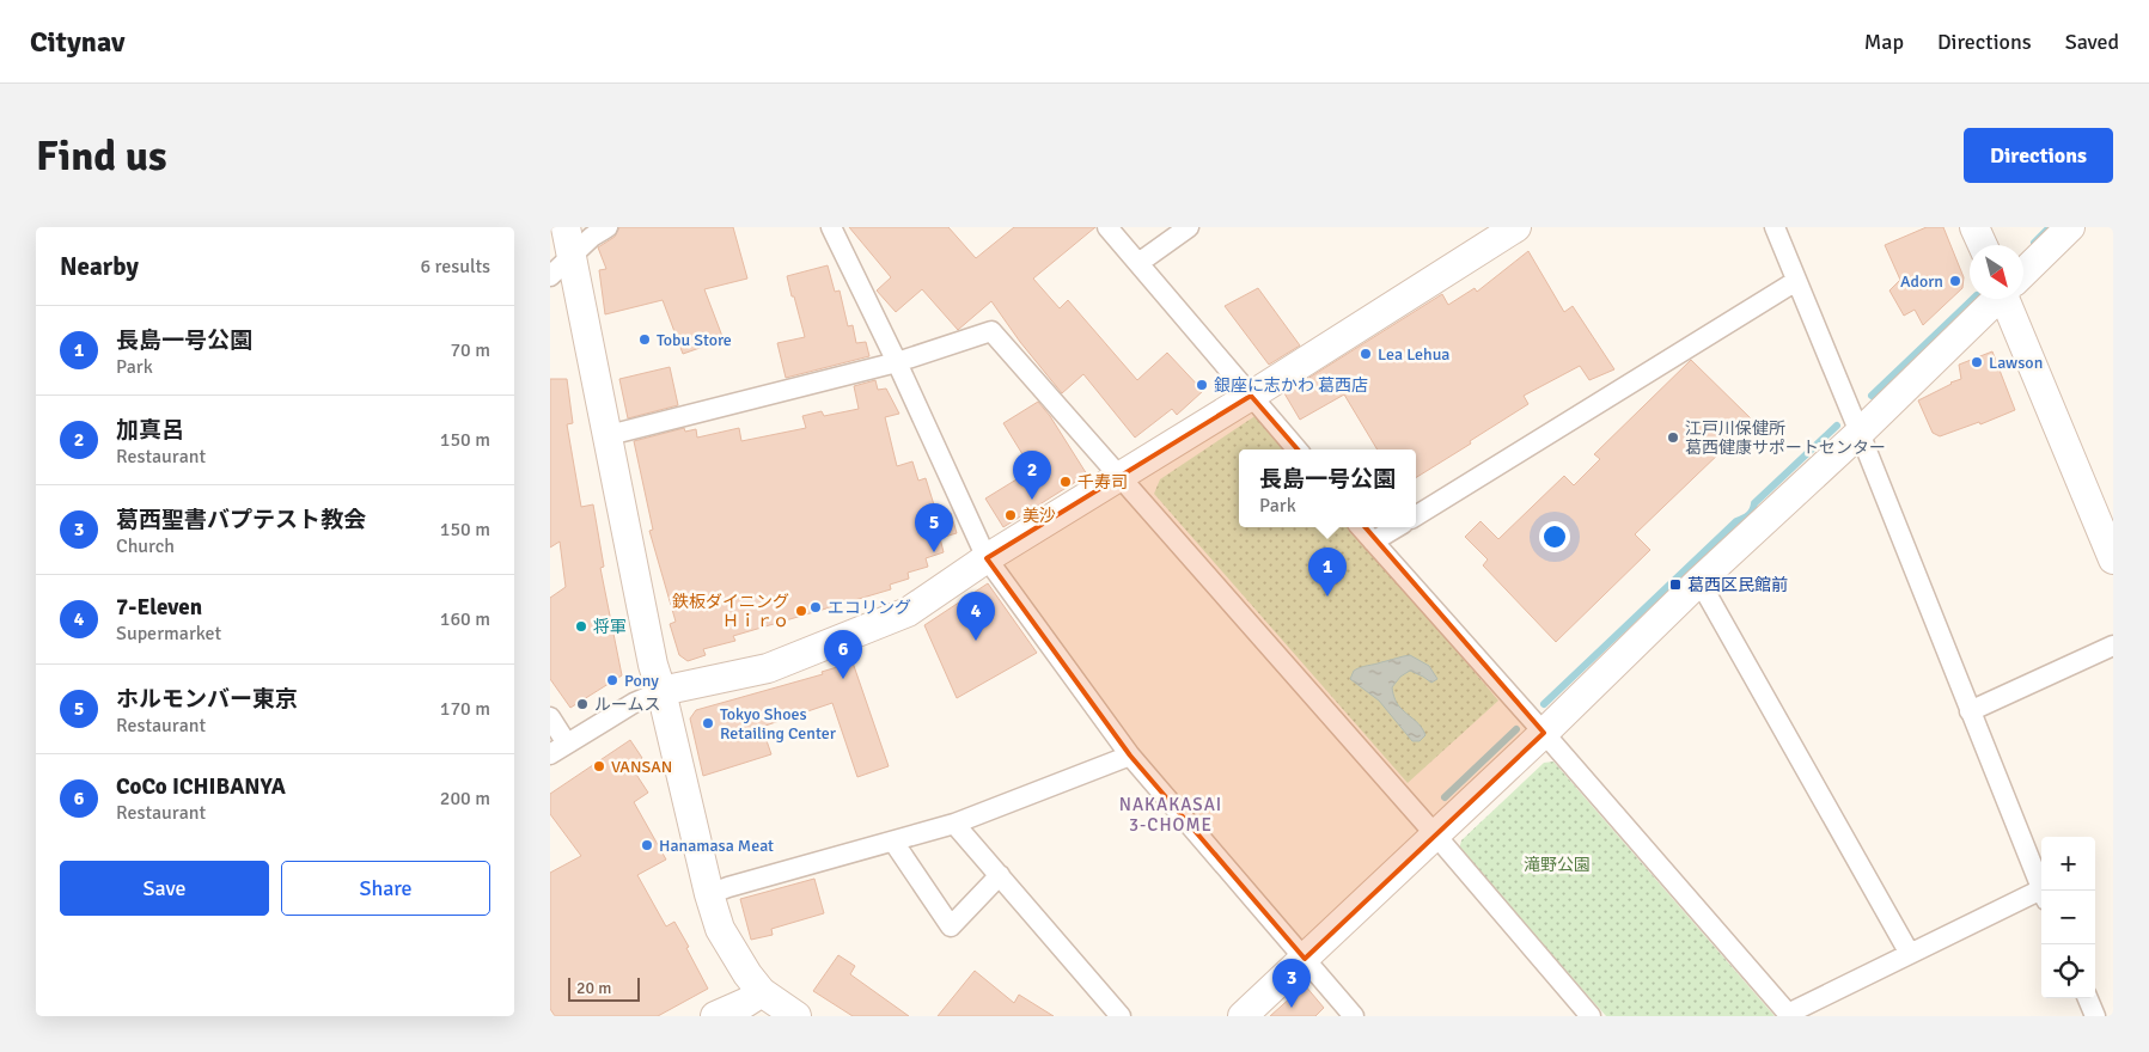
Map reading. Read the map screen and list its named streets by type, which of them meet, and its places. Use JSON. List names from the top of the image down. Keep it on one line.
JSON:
{"districts":["NAKAKASAI 3-CHOME"],"parks":["滝野公園"],"places":{"other":["Adorn","Tobu Store","Lea Lehua","Lawson","銀座に志かわ 葛西店","江戸川保健所 葛西健康サポートセンター","千寿司","美沙","エコリング","鉄板ダイニング Ｈｉｒｏ","将軍","Pony","ルームス","Tokyo Shoes Retailing Center","VANSAN","Hanamasa Meat"],"transit":["葛西区民館前"]},"scale_bar":"20 m","north":"bottom right","page":{"header":"Citynav","nav":["Map","Directions","Saved"],"buttons":["Directions",["Save","Share"]],"title":"Find us","heading":["Nearby","6 results"],"list":[{"mark":"1","name":"長島一号公園","note":"Park","value":"70 m"},{"mark":"2","name":"加真呂","note":"Restaurant","value":"150 m"},{"mark":"3","name":"葛西聖書バプテスト教会","note":"Church","value":"150 m"},{"mark":"4","name":"7-Eleven","note":"Supermarket","value":"160 m"},{"mark":"5","name":"ホルモンバー東京","note":"Restaurant","value":"170 m"},{"mark":"6","name":"CoCo ICHIBANYA","note":"Restaurant","value":"200 m"}],"popup":["長島一号公園","Park"],"pins":["2","5","1","4","6","3"],"map_buttons":["+","−"],"scale":"20 m"}}
